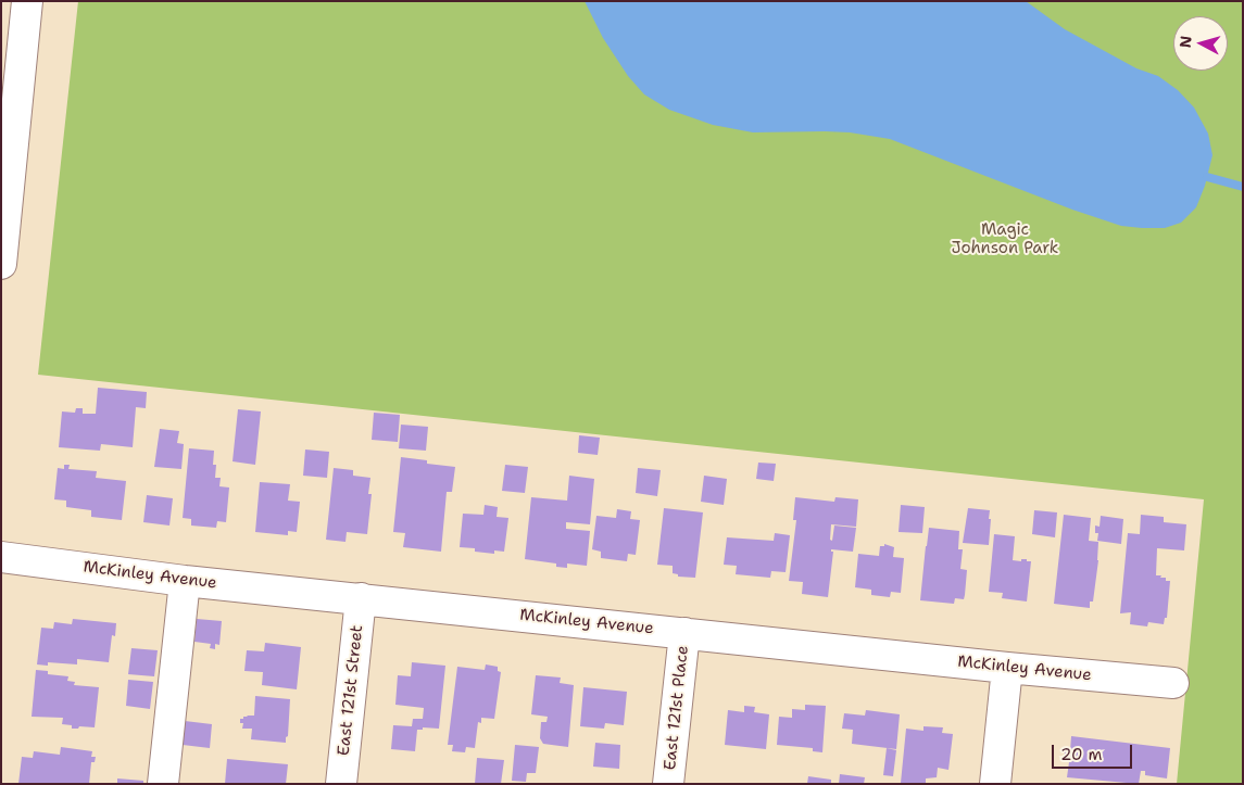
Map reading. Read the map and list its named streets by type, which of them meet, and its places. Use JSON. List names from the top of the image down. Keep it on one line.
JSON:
{"streets":{"street":["McKinley Avenue","East 121st Street","East 121st Place"]},"crossings":[["McKinley Avenue","East 121st Street"],["McKinley Avenue","East 121st Place"]],"parks":["Magic Johnson Park"],"scale_bar":"20 m","north":"left"}
